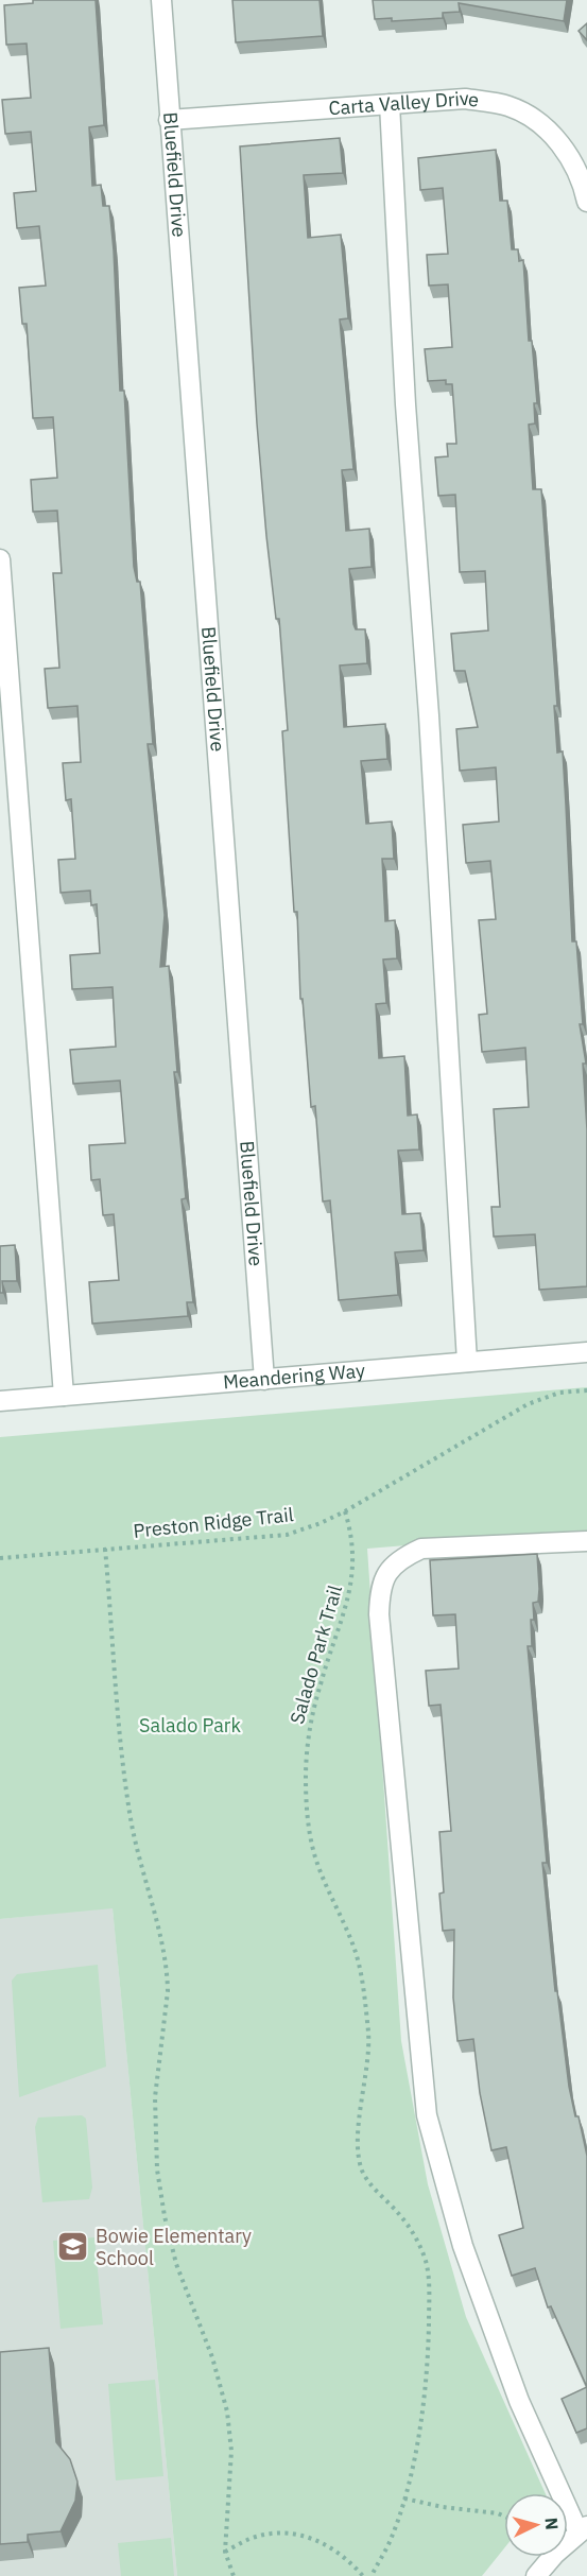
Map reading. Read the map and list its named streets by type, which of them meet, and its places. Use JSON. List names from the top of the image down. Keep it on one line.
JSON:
{"streets":{"street":["Carta Valley Drive","Bluefield Drive","Meandering Way"],"path":["Preston Ridge Trail","Salado Park Trail"]},"crossings":[["Carta Valley Drive","Bluefield Drive"],["Bluefield Drive","Meandering Way"],["Preston Ridge Trail","Salado Park Trail"]],"parks":["Salado Park"],"places":{"school or university":["Bowie Elementary School"]},"north":"right"}
